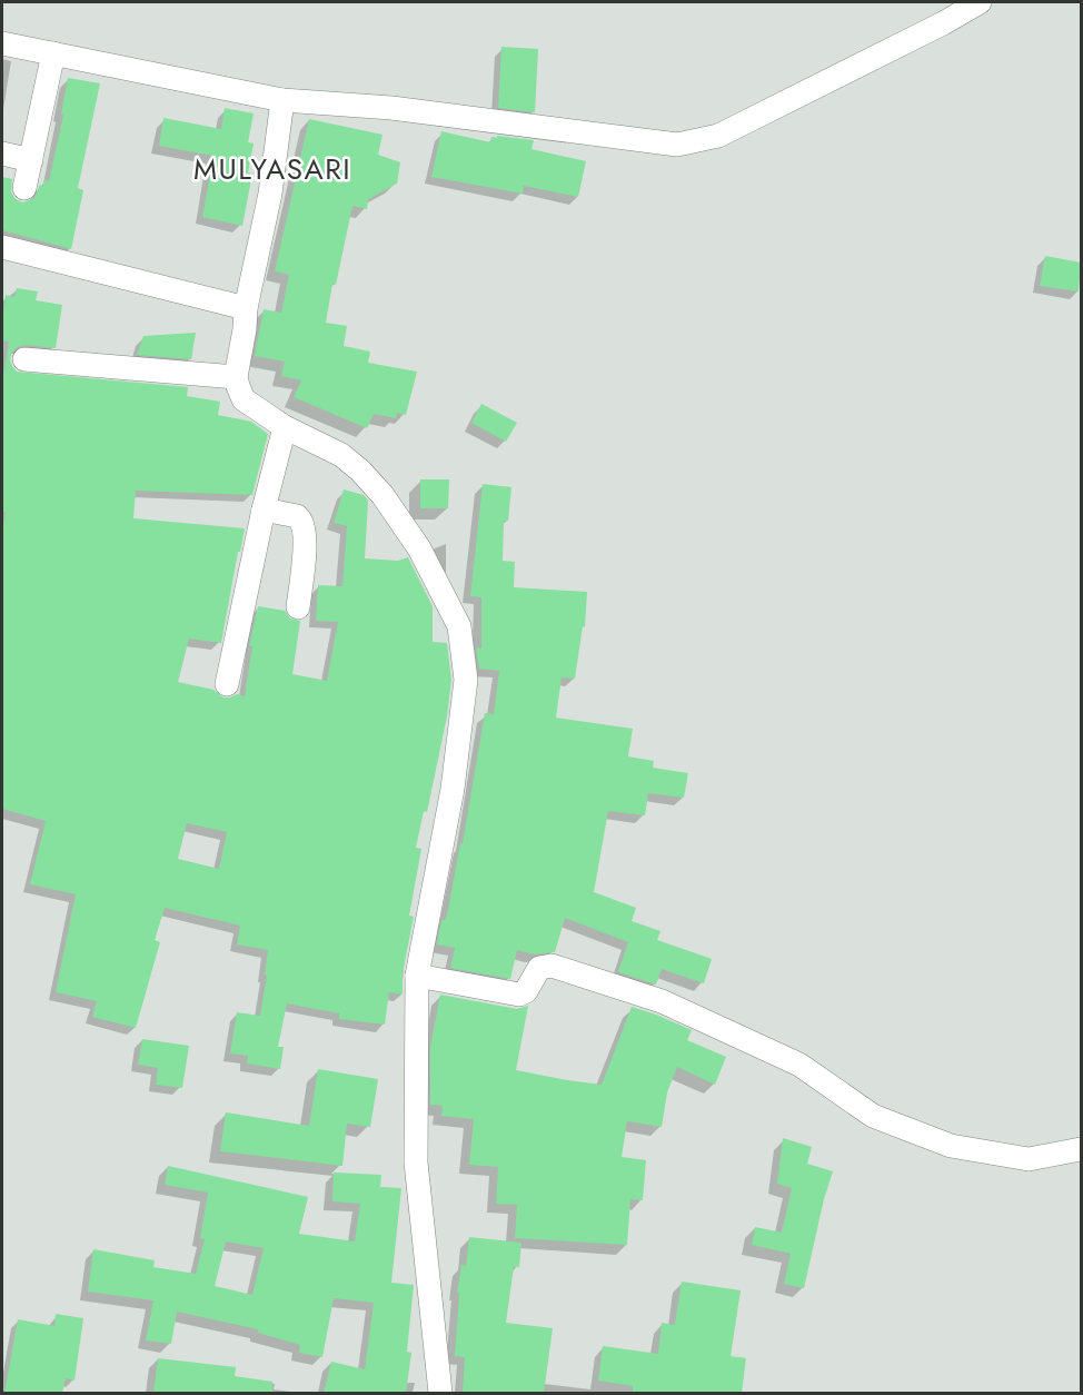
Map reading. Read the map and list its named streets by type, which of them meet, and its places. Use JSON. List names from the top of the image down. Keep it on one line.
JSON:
{"districts":["MULYASARI"]}
